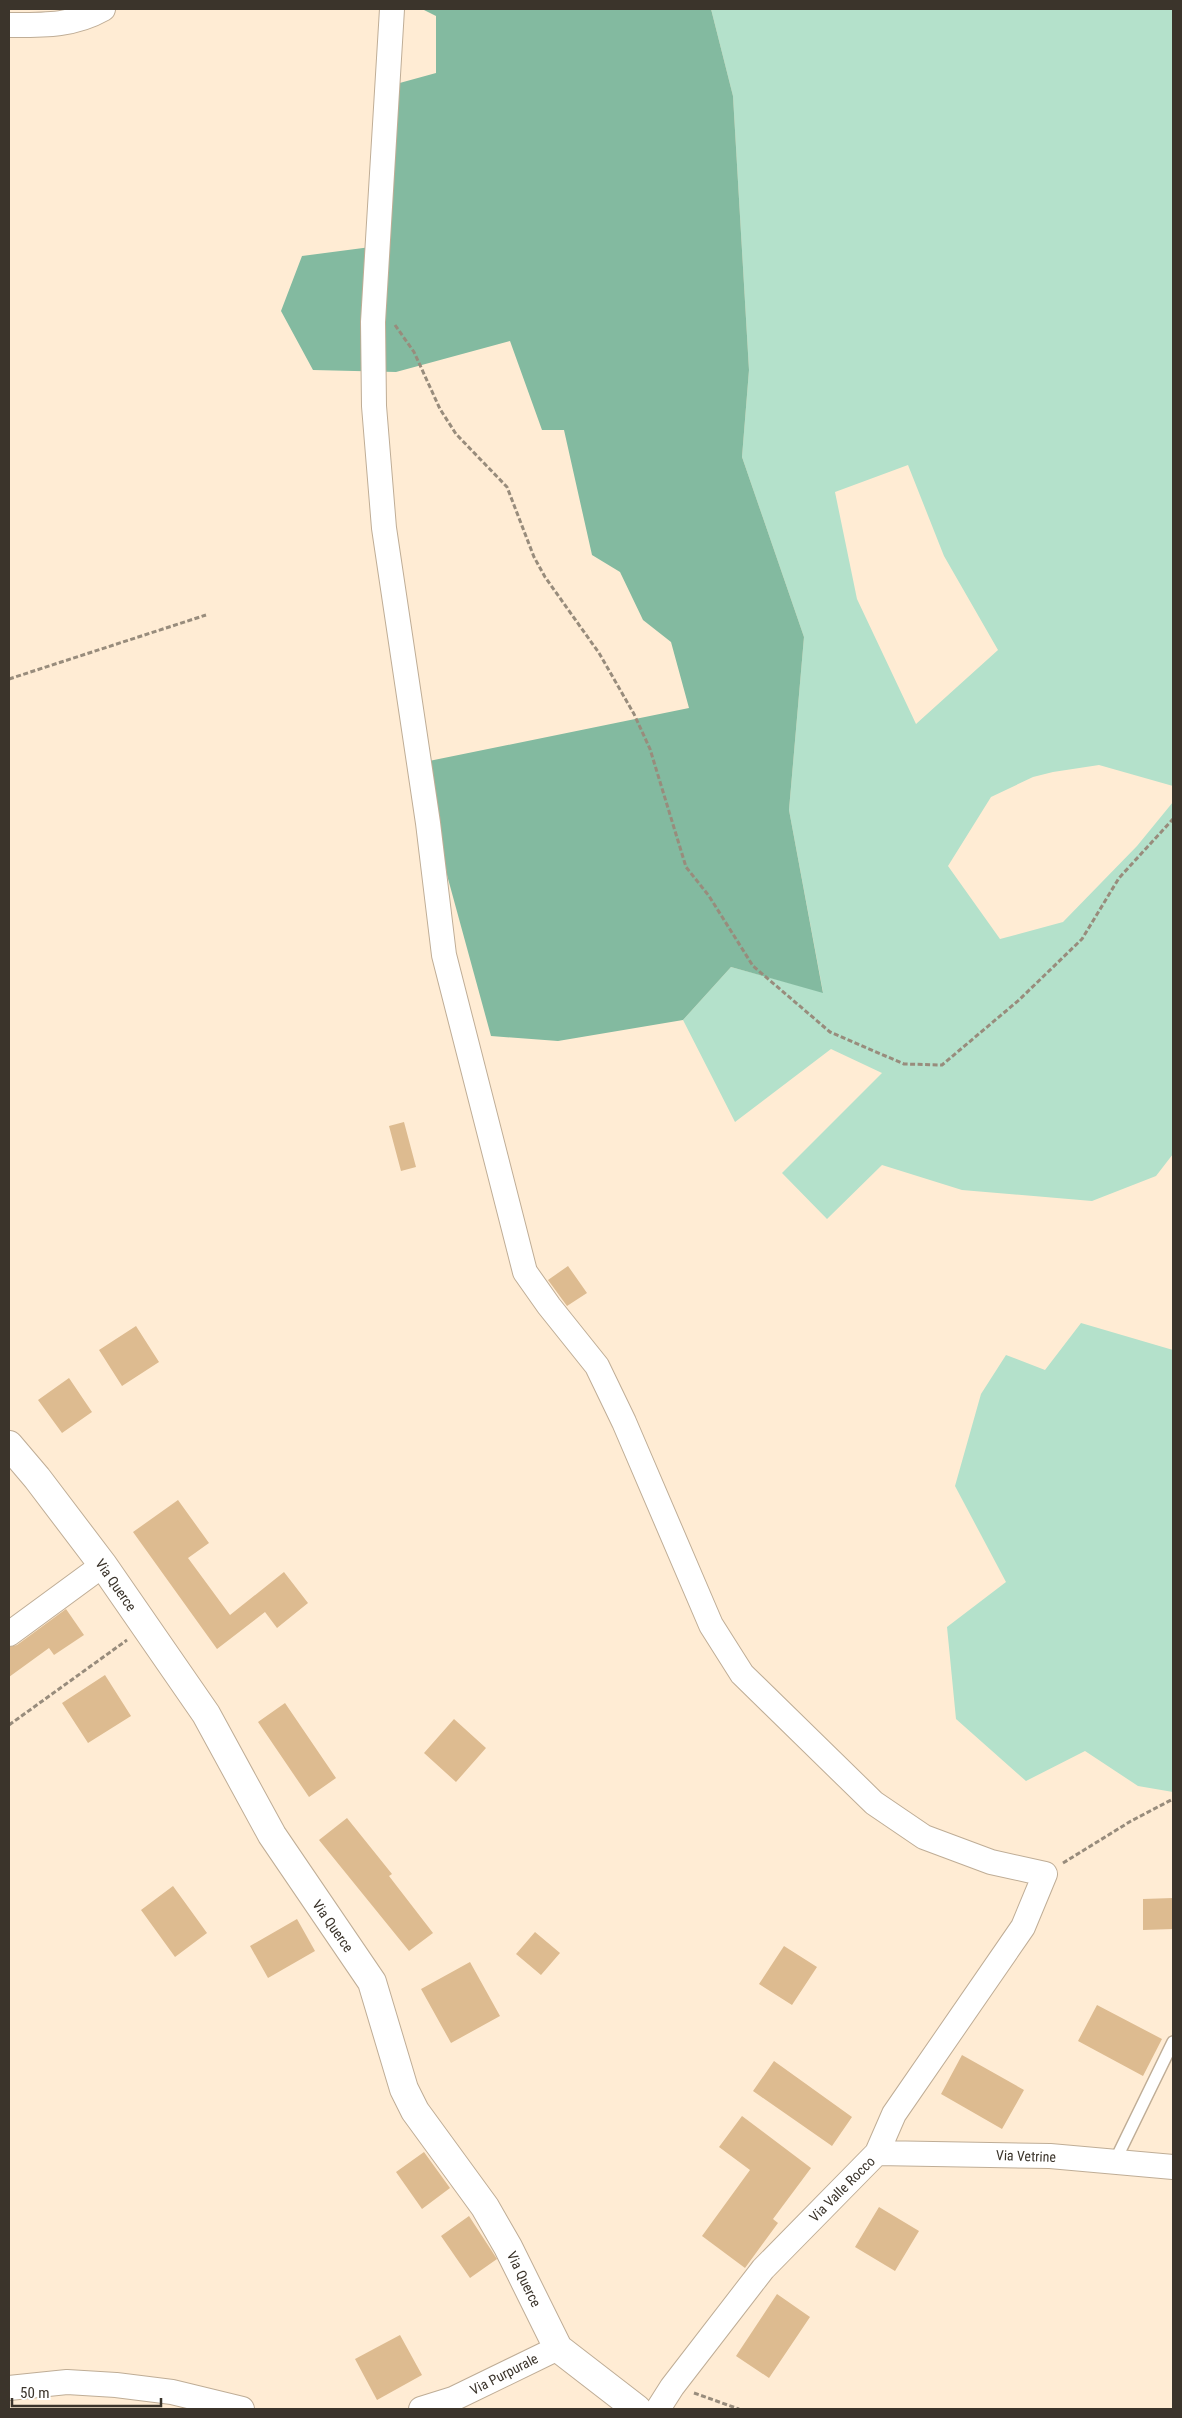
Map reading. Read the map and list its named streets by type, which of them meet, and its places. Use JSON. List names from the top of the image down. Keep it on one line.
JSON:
{"streets":{"street":["Via Querce","Via Vetrine","Via Valle Rocco","Via Purpurale"]},"crossings":[["Via Querce","Via Purpurale"],["Via Vetrine","Via Valle Rocco"]],"scale_bar":"50 m"}
